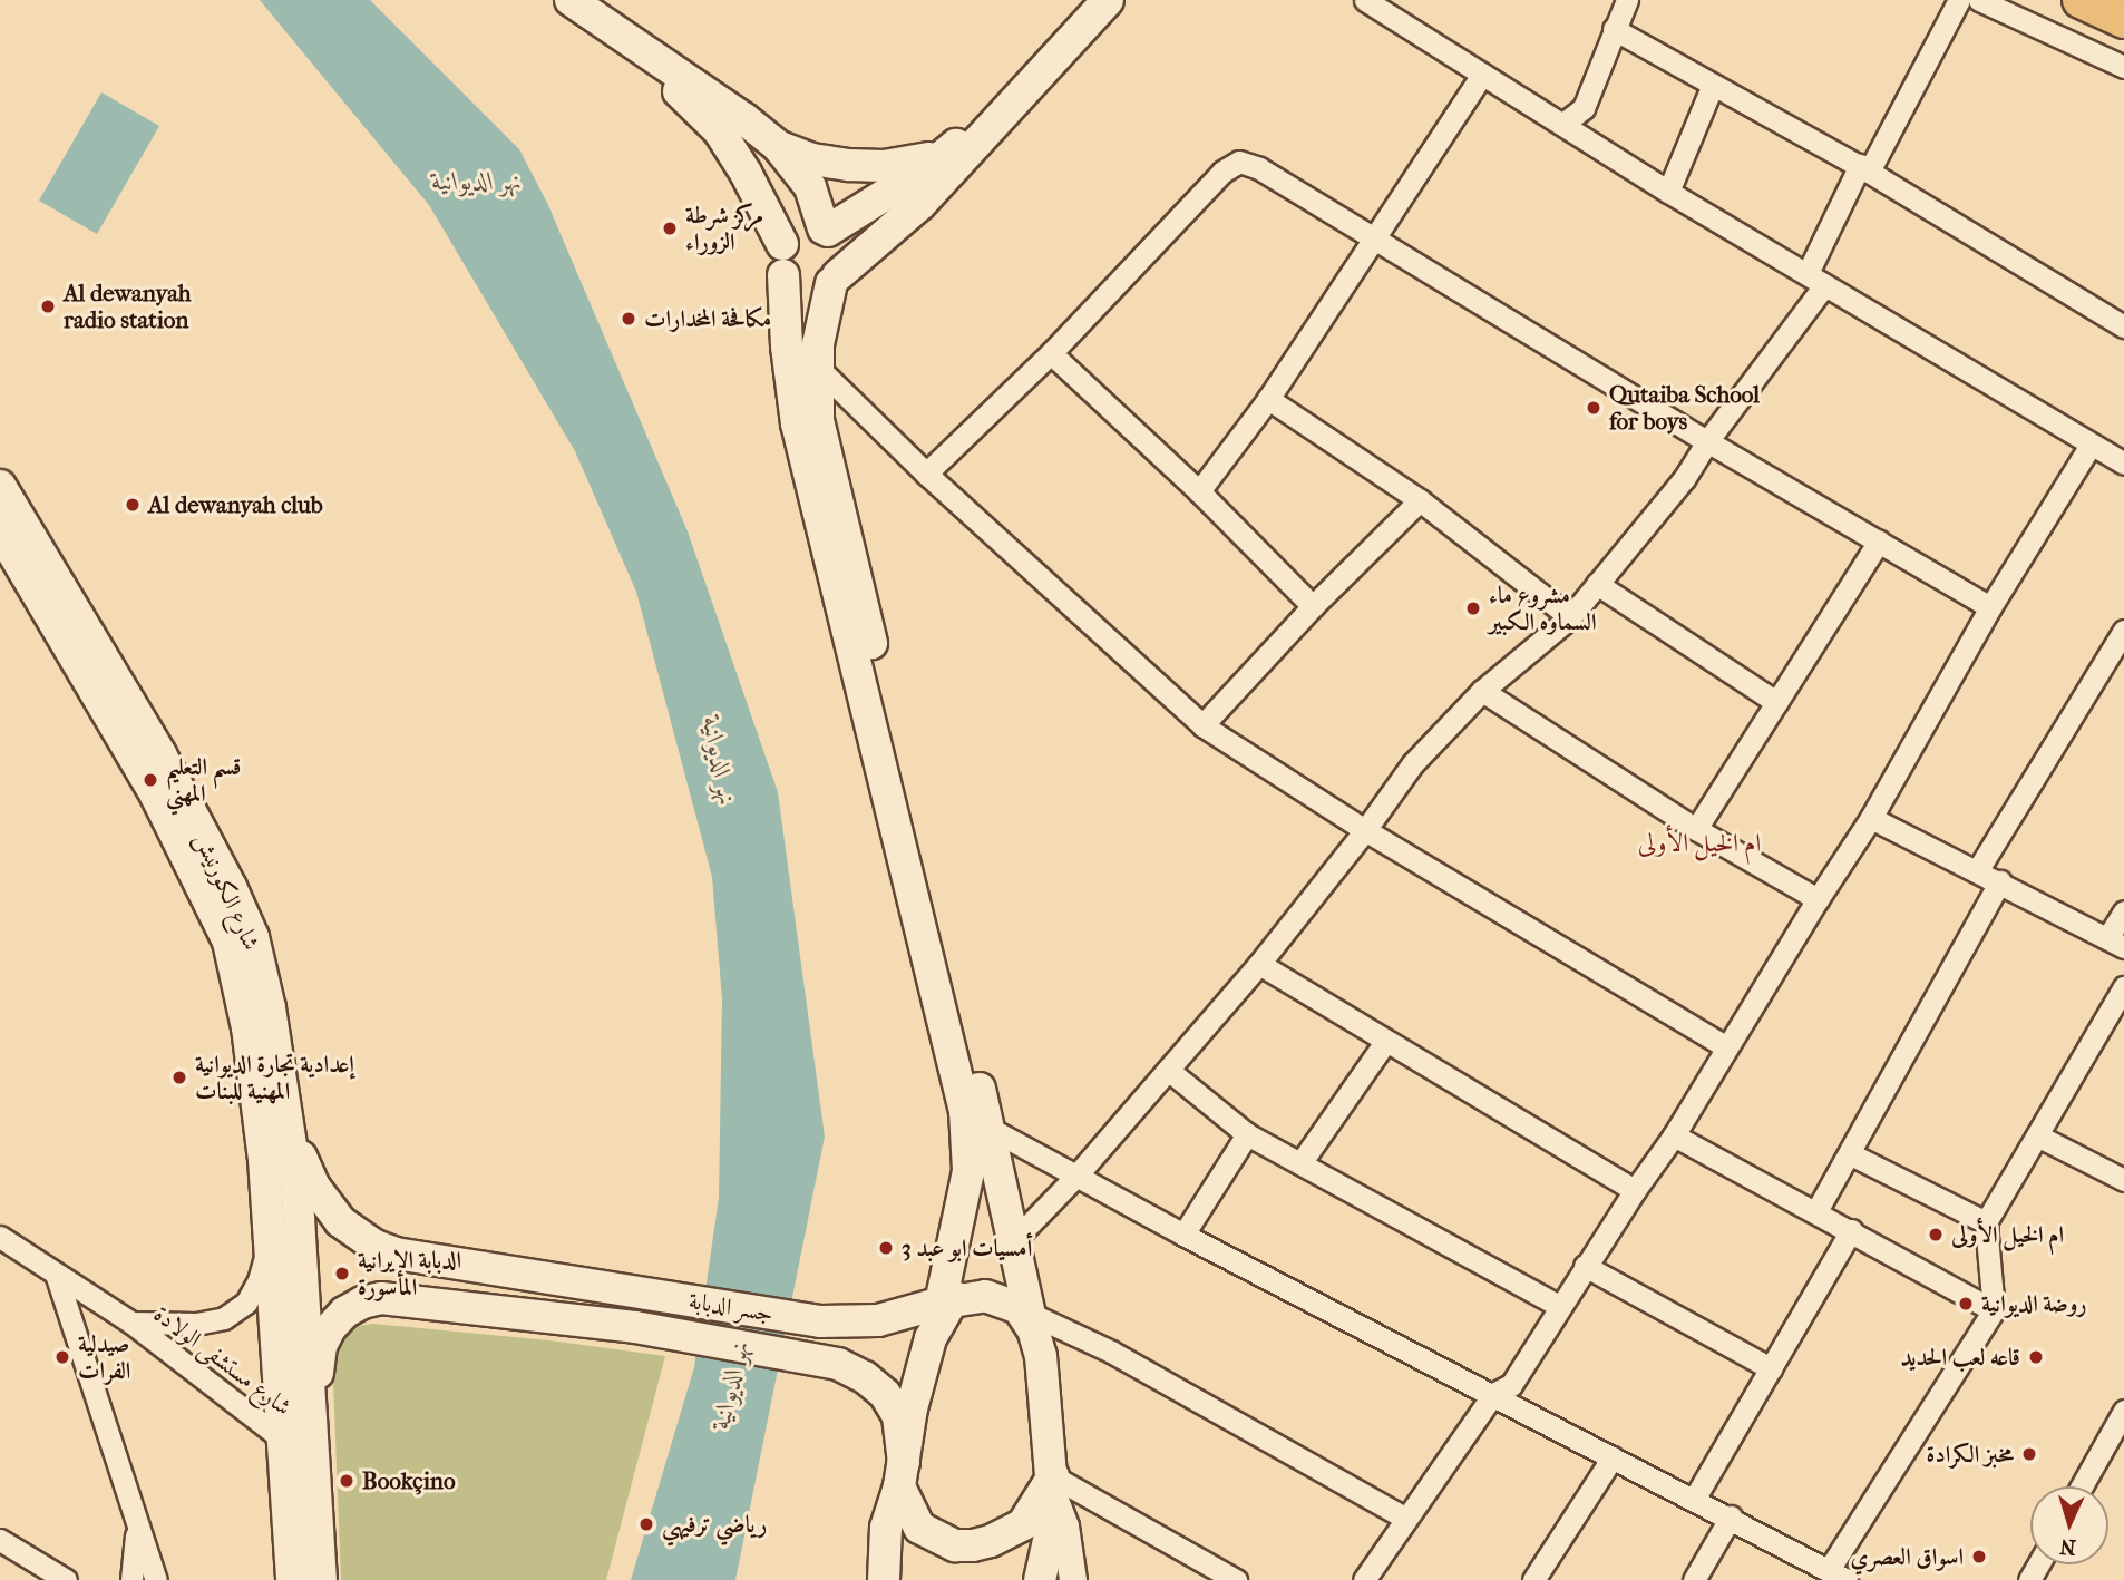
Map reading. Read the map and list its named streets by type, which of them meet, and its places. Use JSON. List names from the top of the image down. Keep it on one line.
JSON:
{"streets":{"main road":["شارع الكورنيش","جسر الدبابة"],"street":["شارع مستشفى الولادة"]},"crossings":[["شارع الكورنيش","جسر الدبابة"],["شارع الكورنيش","شارع مستشفى الولادة"]],"districts":["ام الخيل الأولى"],"water":["نهر الديوانية"],"places":["مركز شرطة الزوراء","Al dewanyah radio station","مكافحة المخدارات","Qutaiba School for boys","Al dewanyah club","مشروع ماء السماوه الكبير","قسم التعليم المهني","إعدادية تجارة الديوانية المهنية للبنات","ام الخيل الأولى","أمسيات ابو عبد 3","الدبابة الايرانية المأسورة","روضة الديوانية","صيدلية الفرات","قاعه لعب الحديد","مخبز الكرادة","Bookçino","رياضي ترفيهي","اسواق العصري"],"north":"bottom"}
